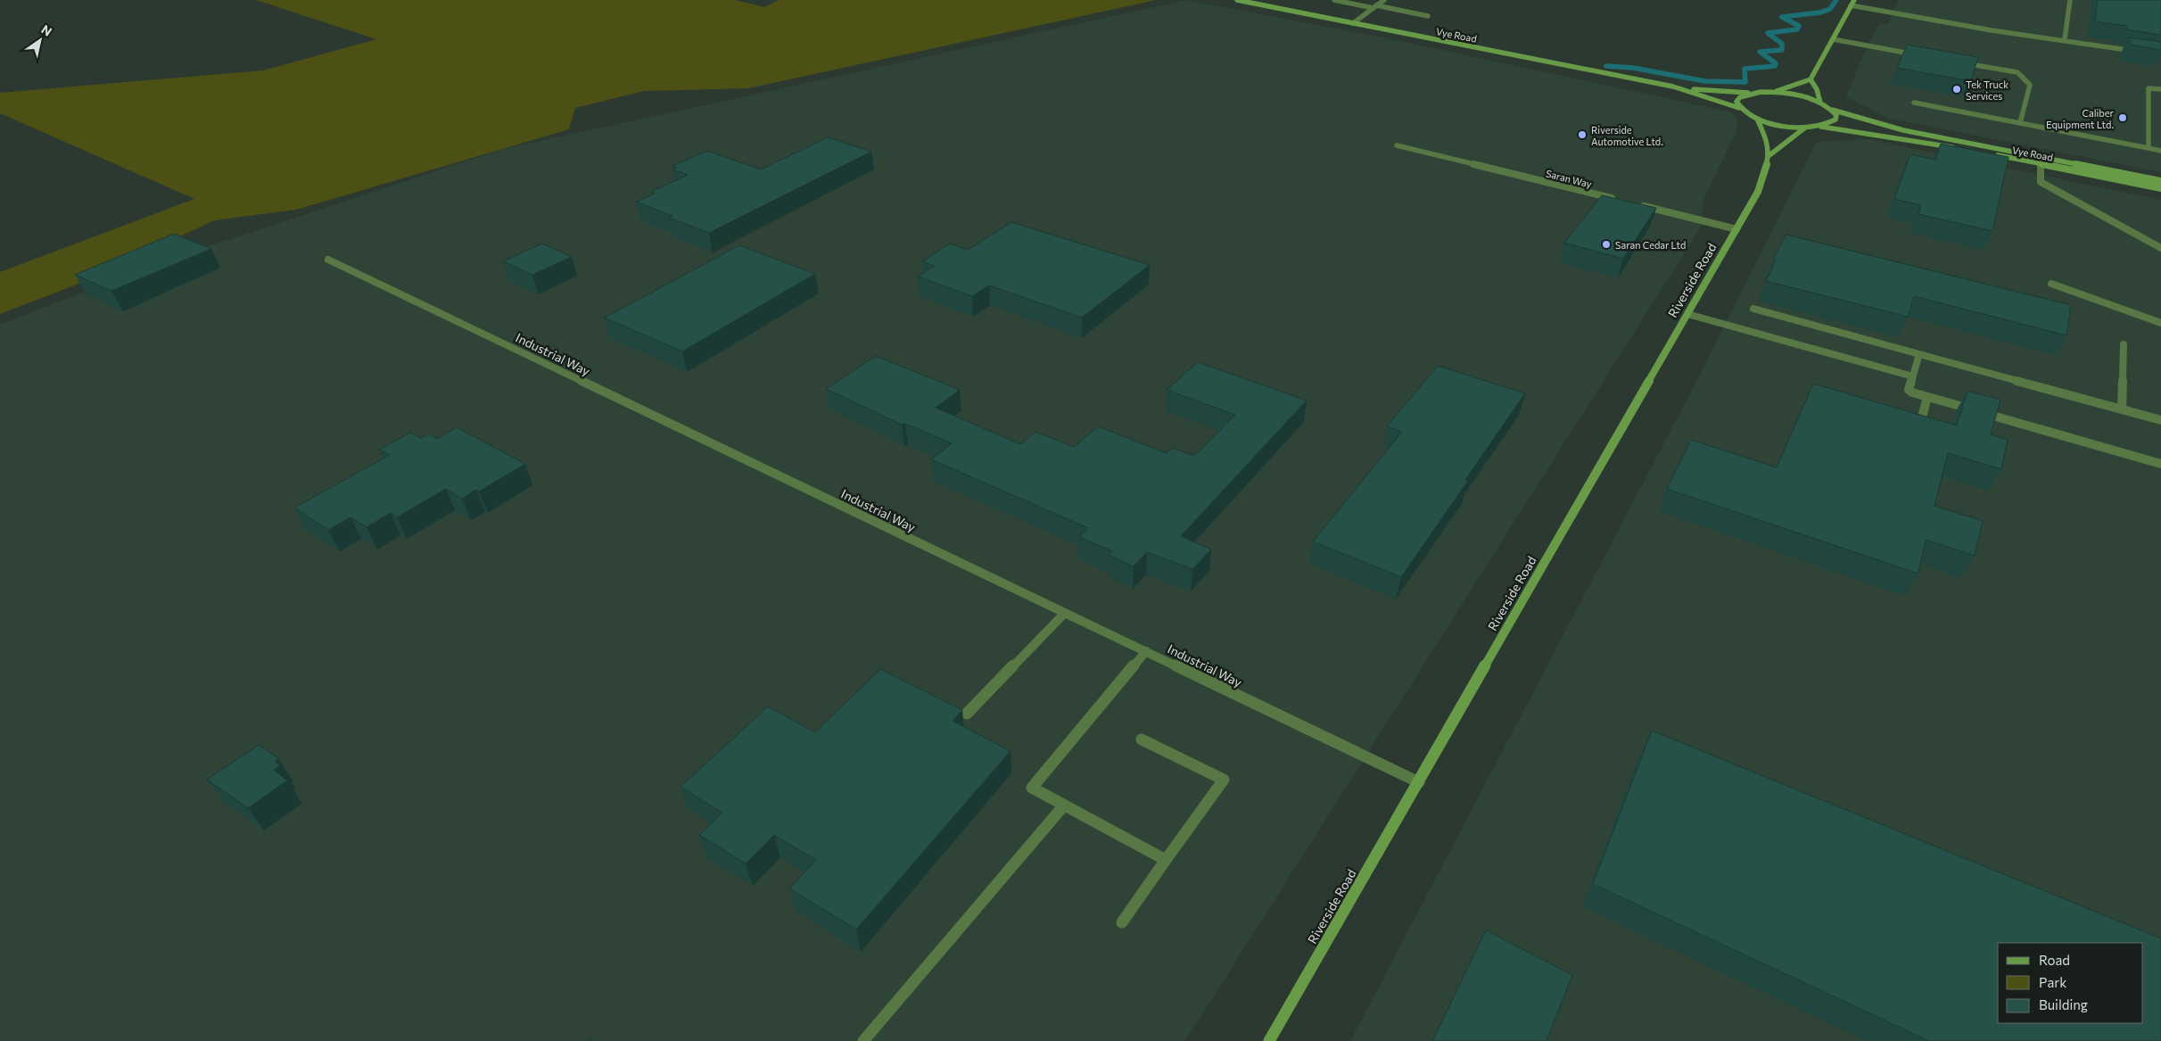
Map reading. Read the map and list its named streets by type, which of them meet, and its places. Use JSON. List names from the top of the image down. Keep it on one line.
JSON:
{"streets":{"street":["Vye Road","Saran Way","Riverside Road","Industrial Way"]},"crossings":[["Riverside Road","Industrial Way"]],"places":["Tek Truck Services","Caliber Equipment Ltd.","Riverside Automotive Ltd.","Saran Cedar Ltd"],"legend":["Road","Park","Building"],"north":"top right"}
